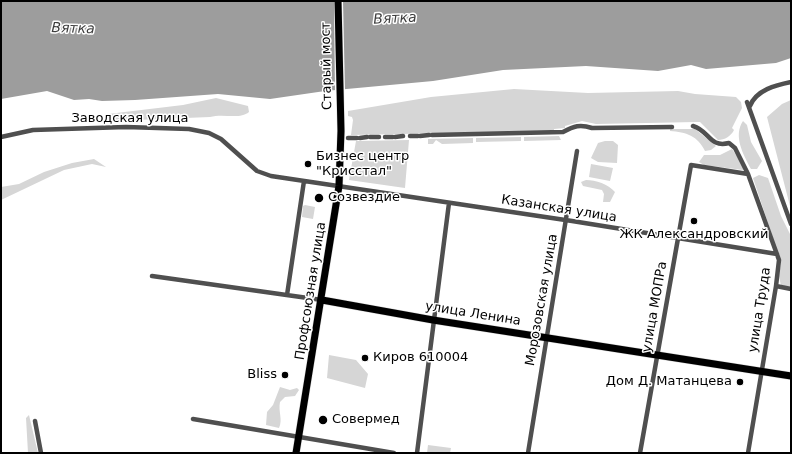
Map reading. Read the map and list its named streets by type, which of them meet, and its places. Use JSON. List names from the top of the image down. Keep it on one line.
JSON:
{"streets":{"main road":["Старый мост","Профсоюзная улица","улица Ленина"],"street":["Заводская улица","Казанская улица","Морозовская улица","улица МОПРа","улица Труда"]},"crossings":[["Старый мост","Профсоюзная улица"],["Заводская улица","Казанская улица"],["Заводская улица","Профсоюзная улица"],["Казанская улица","Профсоюзная улица"],["Казанская улица","Морозовская улица"],["Казанская улица","улица МОПРа"],["Казанская улица","улица Труда"],["Профсоюзная улица","улица Ленина"],["Морозовская улица","улица Ленина"],["улица МОПРа","улица Труда"],["улица МОПРа","улица Ленина"],["улица Труда","улица Ленина"]],"water":["Вятка"],"places":["Бизнес центр \"Крисстал\"","Созвездие","ЖК Александровский","Киров 610004","Bliss","Дом Д. Матанцева","Совермед"]}
